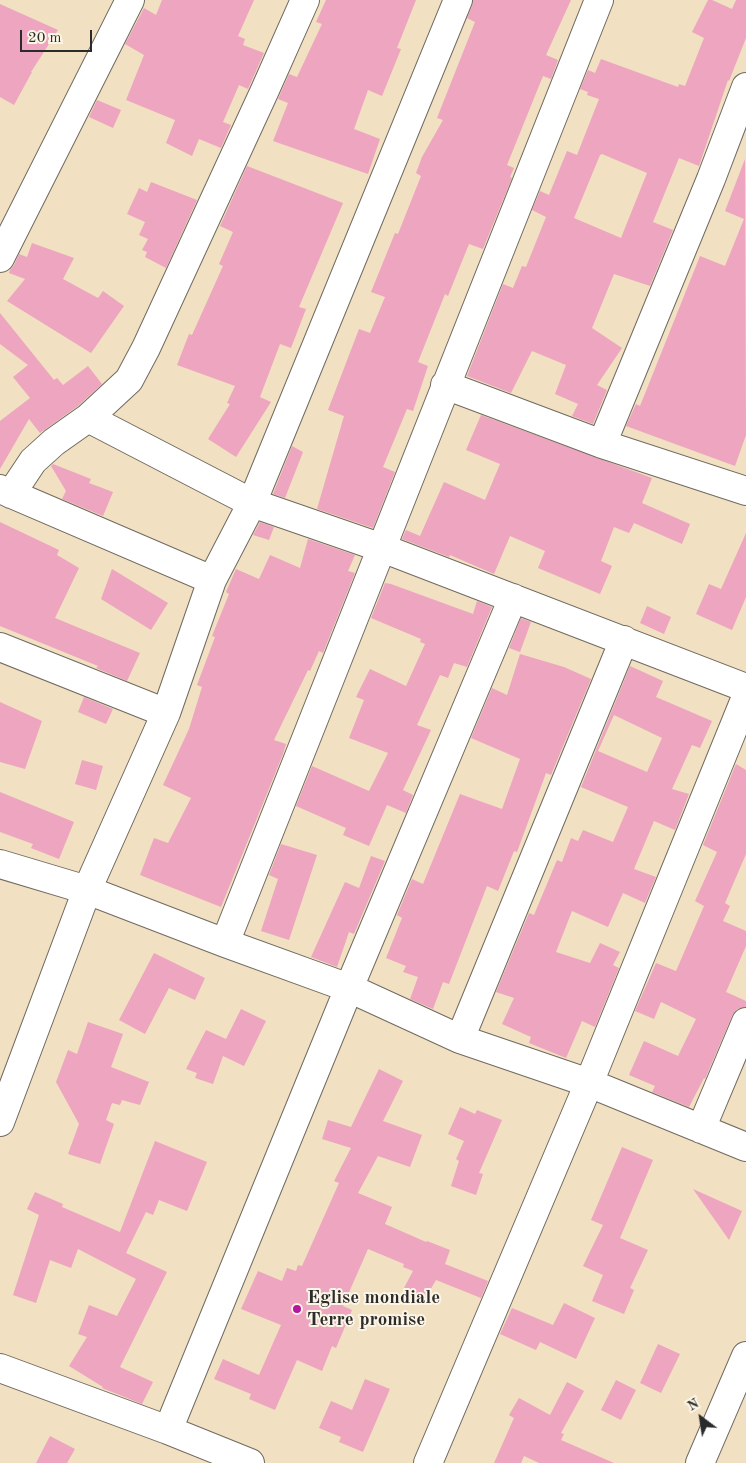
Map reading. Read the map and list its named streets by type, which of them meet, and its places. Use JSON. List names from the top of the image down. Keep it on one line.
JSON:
{"places":["Eglise mondiale Terre promise"],"scale_bar":"20 m","north":"top left"}
